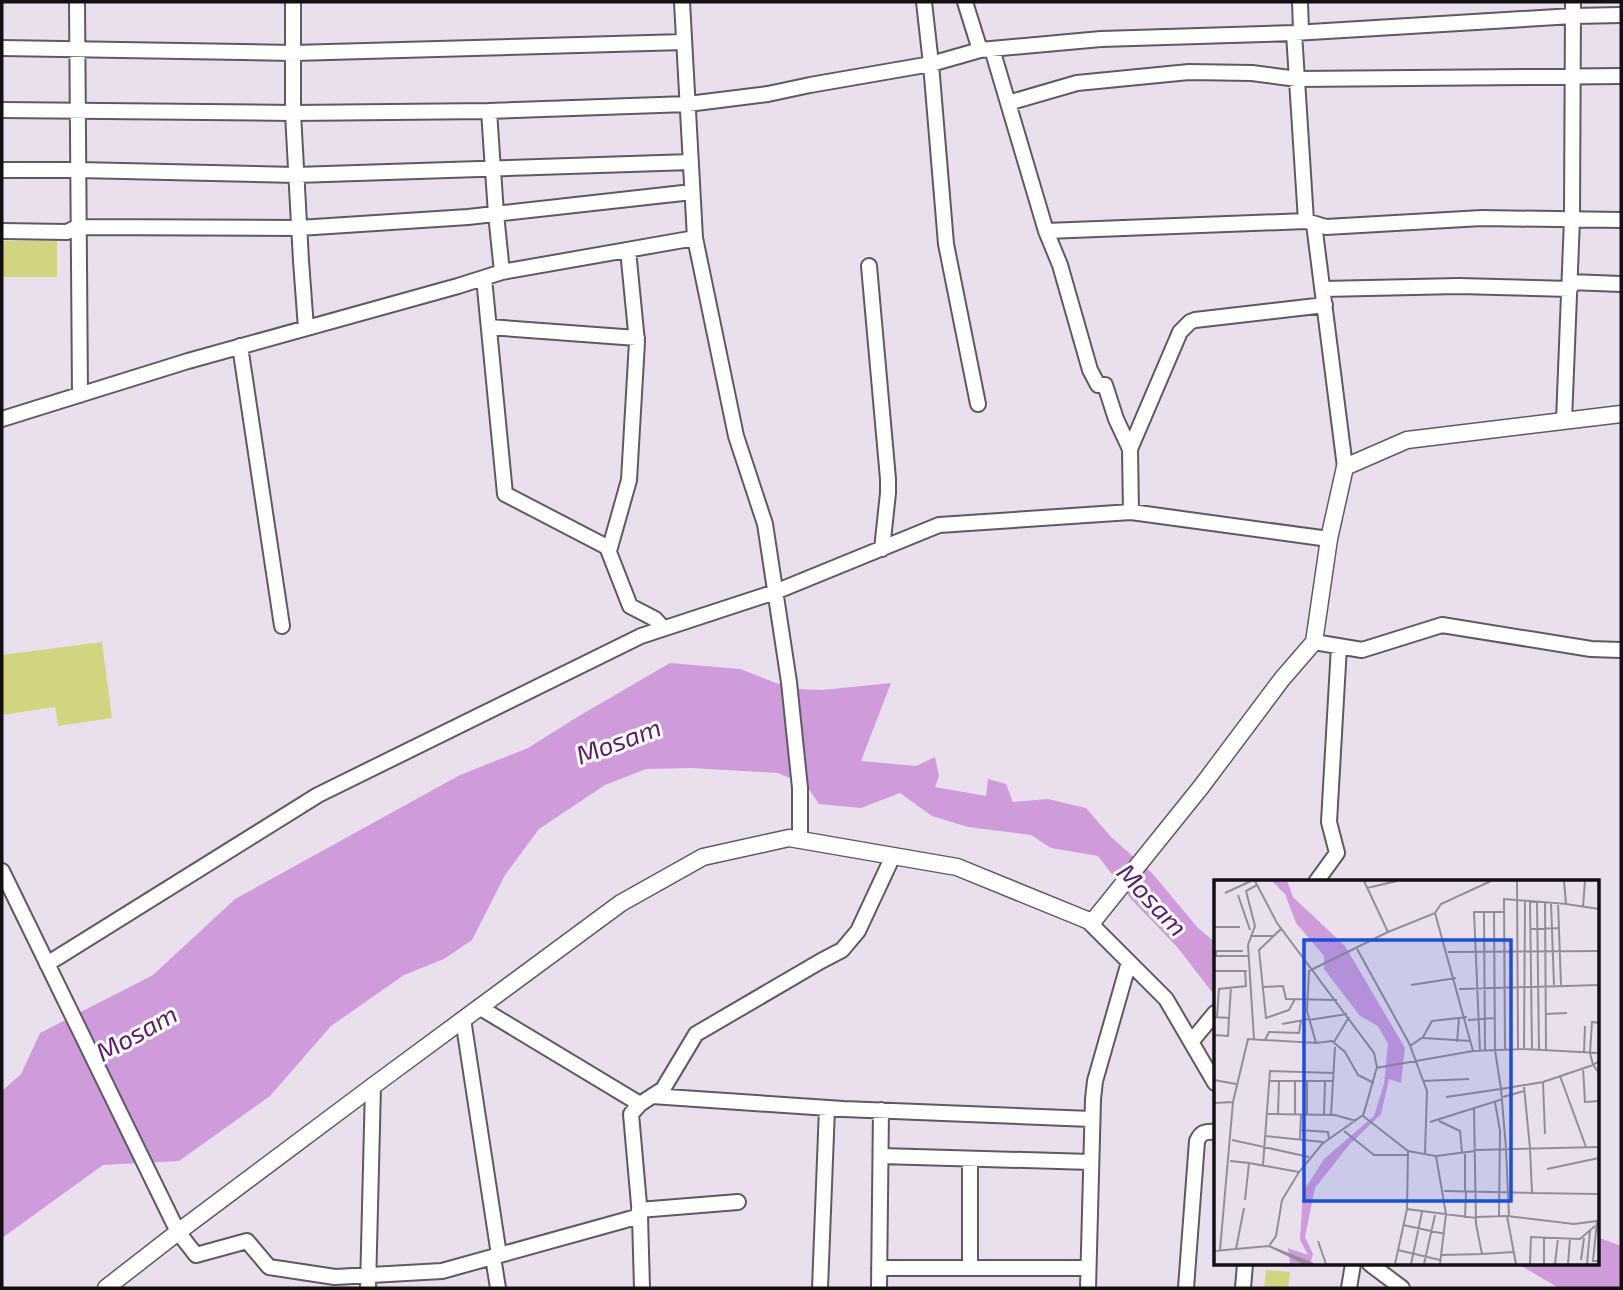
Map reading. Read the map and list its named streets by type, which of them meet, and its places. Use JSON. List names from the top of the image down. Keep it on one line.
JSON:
{"water":["Mosam"]}
